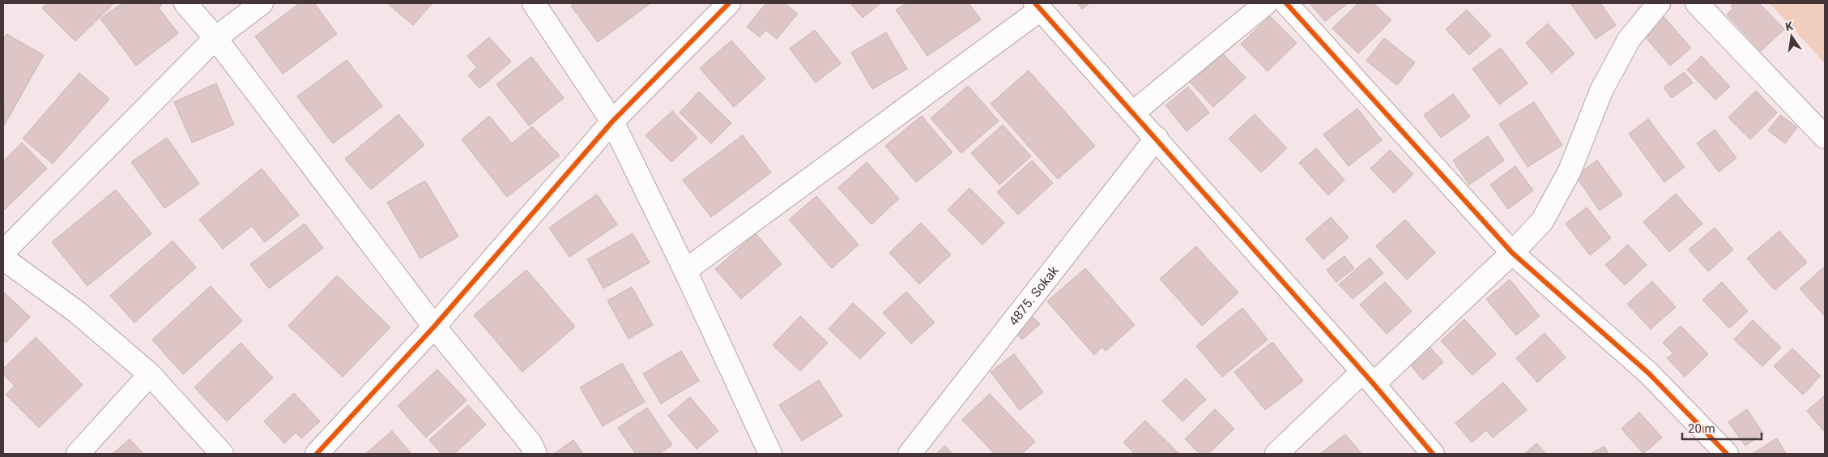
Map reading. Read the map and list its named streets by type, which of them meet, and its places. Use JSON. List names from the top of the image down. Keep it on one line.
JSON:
{"streets":{"street":["4875. Sokak"]},"scale_bar":"20 m","north":"top"}
